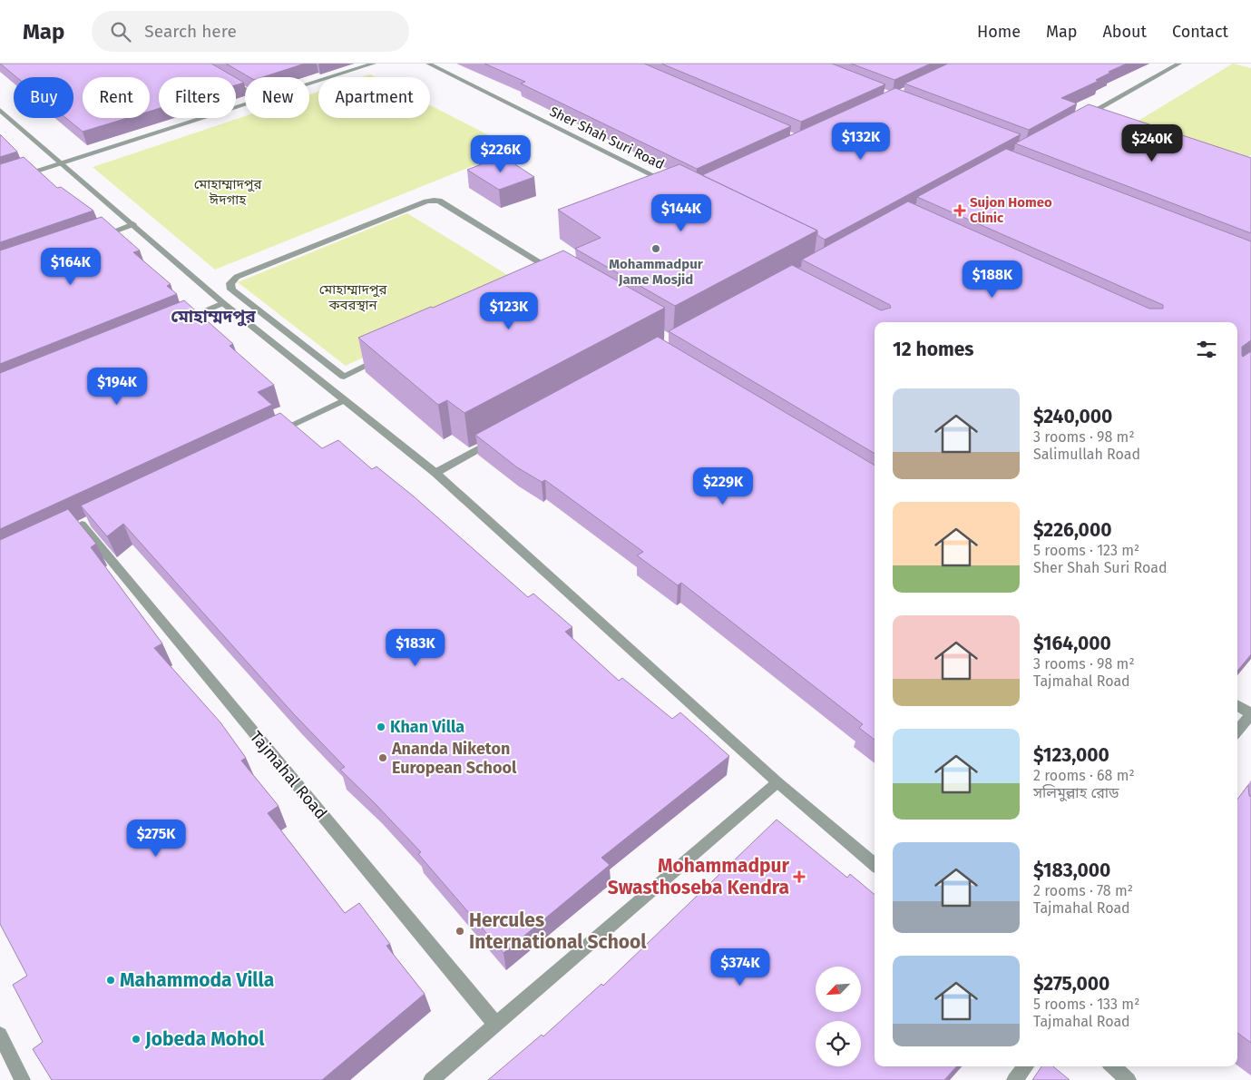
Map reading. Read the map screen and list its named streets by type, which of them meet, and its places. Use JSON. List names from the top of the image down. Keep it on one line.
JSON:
{"streets":{"street":["Sher Shah Suri Road","Tajmahal Road"]},"districts":["মোহাম্মদপুর"],"parks":["মোহাম্মাদপুর ঈদগাহ","মোহাম্মাদপুর কবরস্থান"],"places":{"health":["Sujon Homeo Clinic","Mohammadpur Swasthoseba Kendra"],"other":["Mohammadpur Jame Mosjid","Khan Villa","Ananda Niketon European School","Hercules International School","Mahammoda Villa","Jobeda Mohol"]},"north":"bottom left","page":{"header":"Map","search":"Search here","nav":["Home","Map","About","Contact"],"chip":["Buy","Rent","Filters","New","Apartment"],"price":["$132K","$240K","$226K","$144K","$164K","$188K","$123K","$194K","$229K","$183K","$275K","$374K"],"heading":"12 homes","list":[{"name":"$240,000","note":"3 rooms · 98 m² · Salimullah Road"},{"name":"$226,000","note":"5 rooms · 123 m² · Sher Shah Suri Road"},{"name":"$164,000","note":"3 rooms · 98 m² · Tajmahal Road"},{"name":"$123,000","note":"2 rooms · 68 m² · সলিমুল্লাহ রোড"},{"name":"$183,000","note":"2 rooms · 78 m² · Tajmahal Road"},{"name":"$275,000","note":"5 rooms · 133 m² · Tajmahal Road"}]}}
